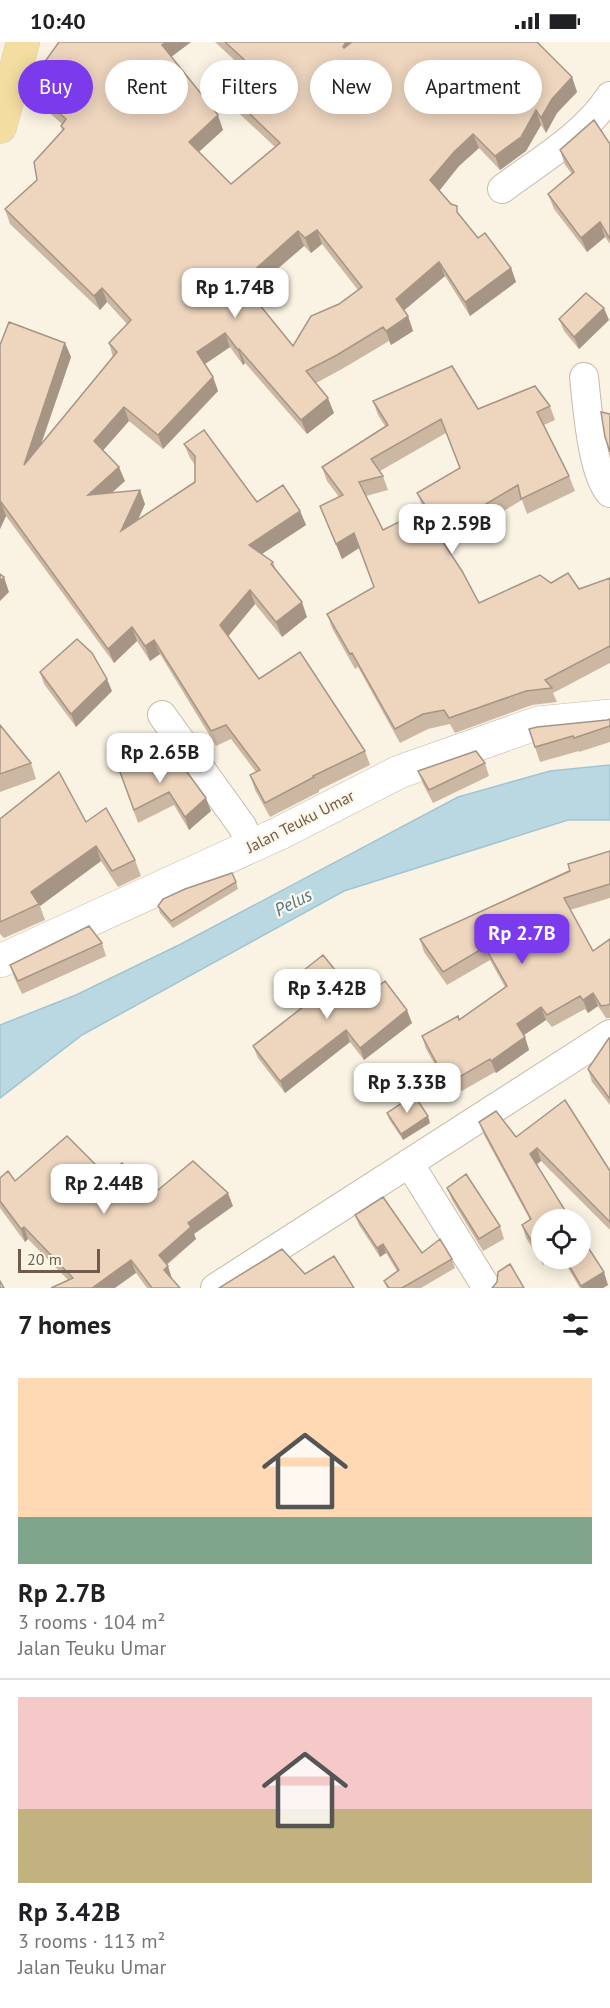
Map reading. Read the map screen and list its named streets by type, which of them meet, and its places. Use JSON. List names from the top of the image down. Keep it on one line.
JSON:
{"streets":{"main road":["Jalan Teuku Umar"]},"water":["Pelus"],"scale_bar":"20 m","page":{"status":"10:40","chip":["Buy","Rent","Filters","New","Apartment"],"price":["Rp 1.74B","Rp 2.59B","Rp 2.65B","Rp 2.7B","Rp 3.42B","Rp 3.33B","Rp 2.44B"],"scale":"20 m","heading":"7 homes","list":[{"name":"Rp 2.7B","note":"3 rooms · 104 m² · Jalan Teuku Umar"},{"name":"Rp 3.42B","note":"3 rooms · 113 m² · Jalan Teuku Umar"}]}}
